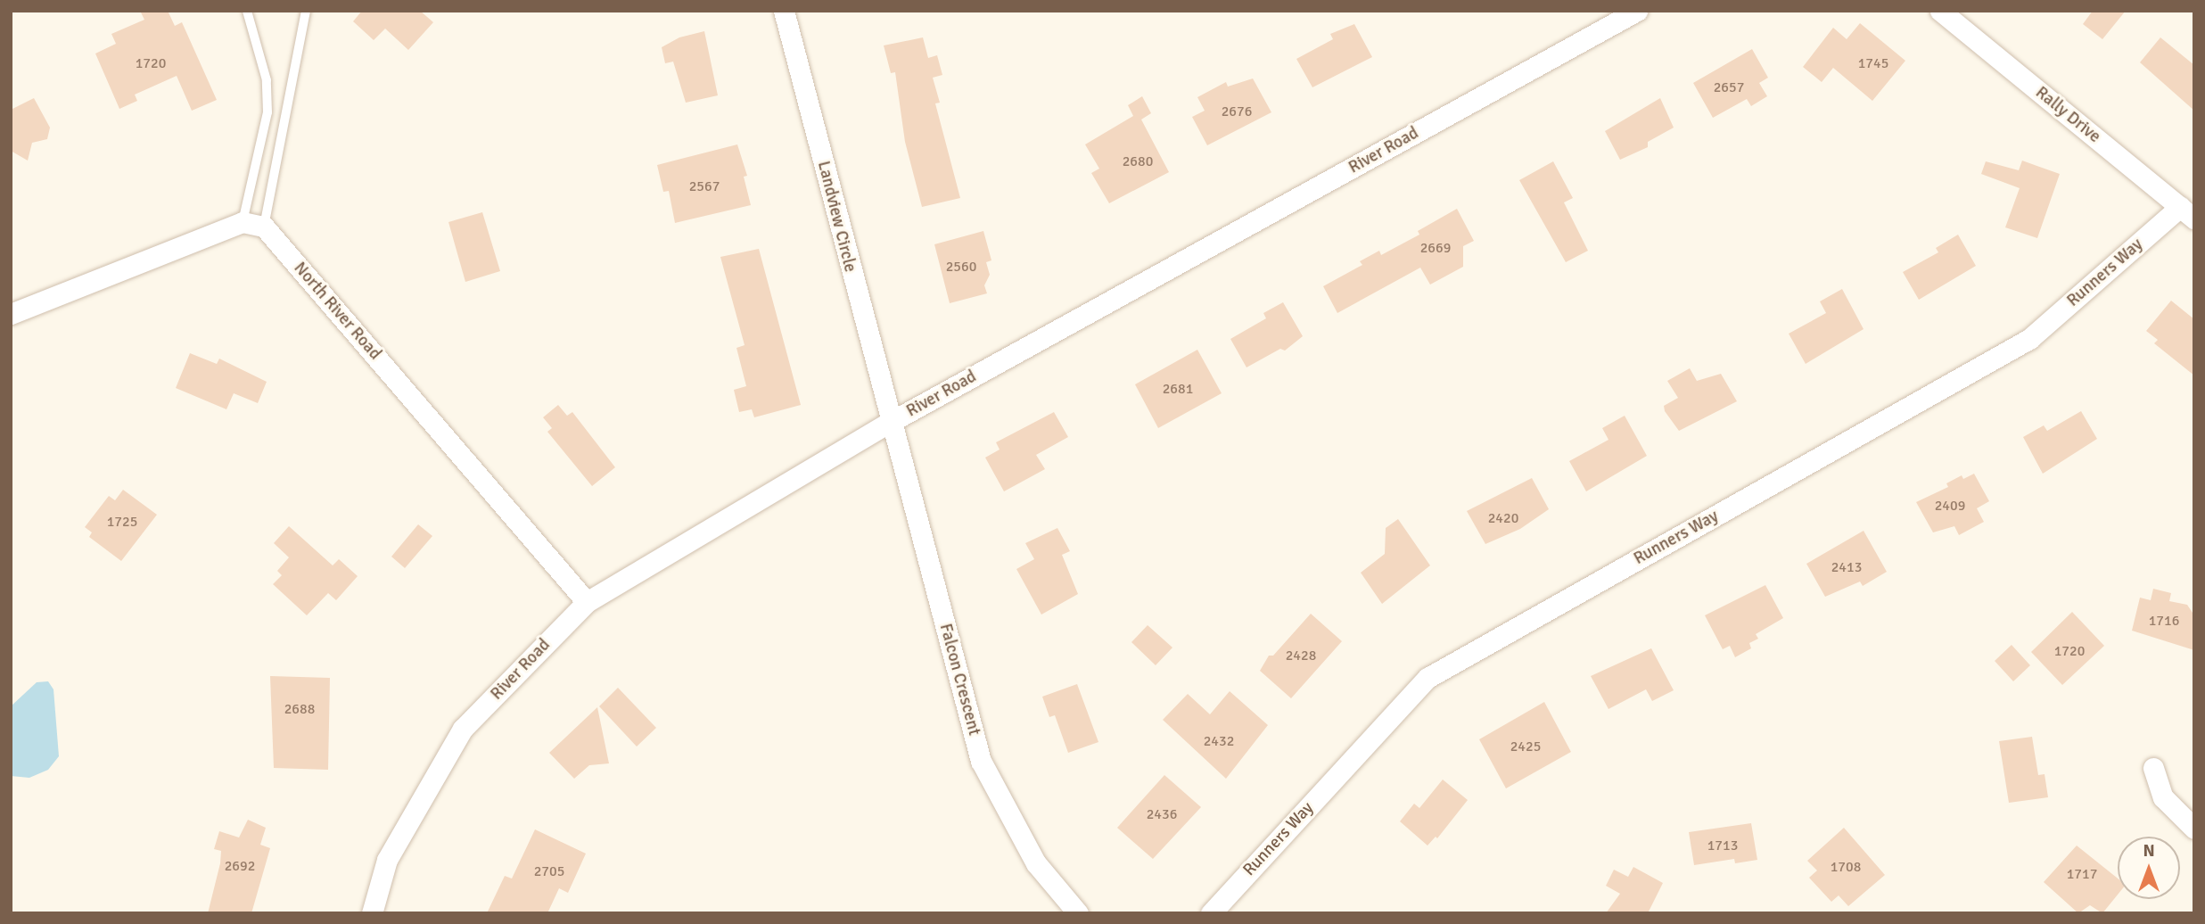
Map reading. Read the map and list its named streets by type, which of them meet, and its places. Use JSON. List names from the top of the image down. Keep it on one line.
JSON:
{"streets":{"street":["Rally Drive","River Road","Landview Circle","Runners Way","North River Road","Falcon Crescent"]},"crossings":[["Rally Drive","Runners Way"],["River Road","Landview Circle"],["River Road","North River Road"],["River Road","Falcon Crescent"],["Landview Circle","Falcon Crescent"]],"house_numbers":["1720","1745","2657","2676","2680","2567","2669","2560","2681","2409","2420","1725","2413","1716","1720","2428","2688","2432","2425","2436","1713","2692","1708","2705","1717"],"north":"top"}
